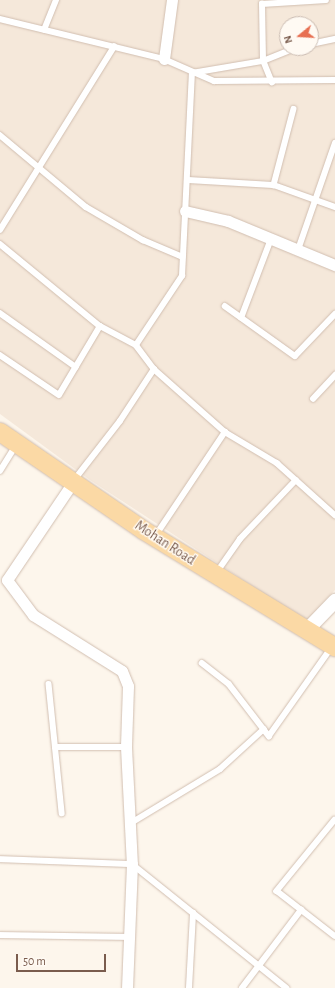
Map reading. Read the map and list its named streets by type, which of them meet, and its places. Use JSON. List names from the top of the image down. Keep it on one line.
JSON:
{"streets":{"main road":["Mohan Road"]},"scale_bar":"50 m","north":"left"}
